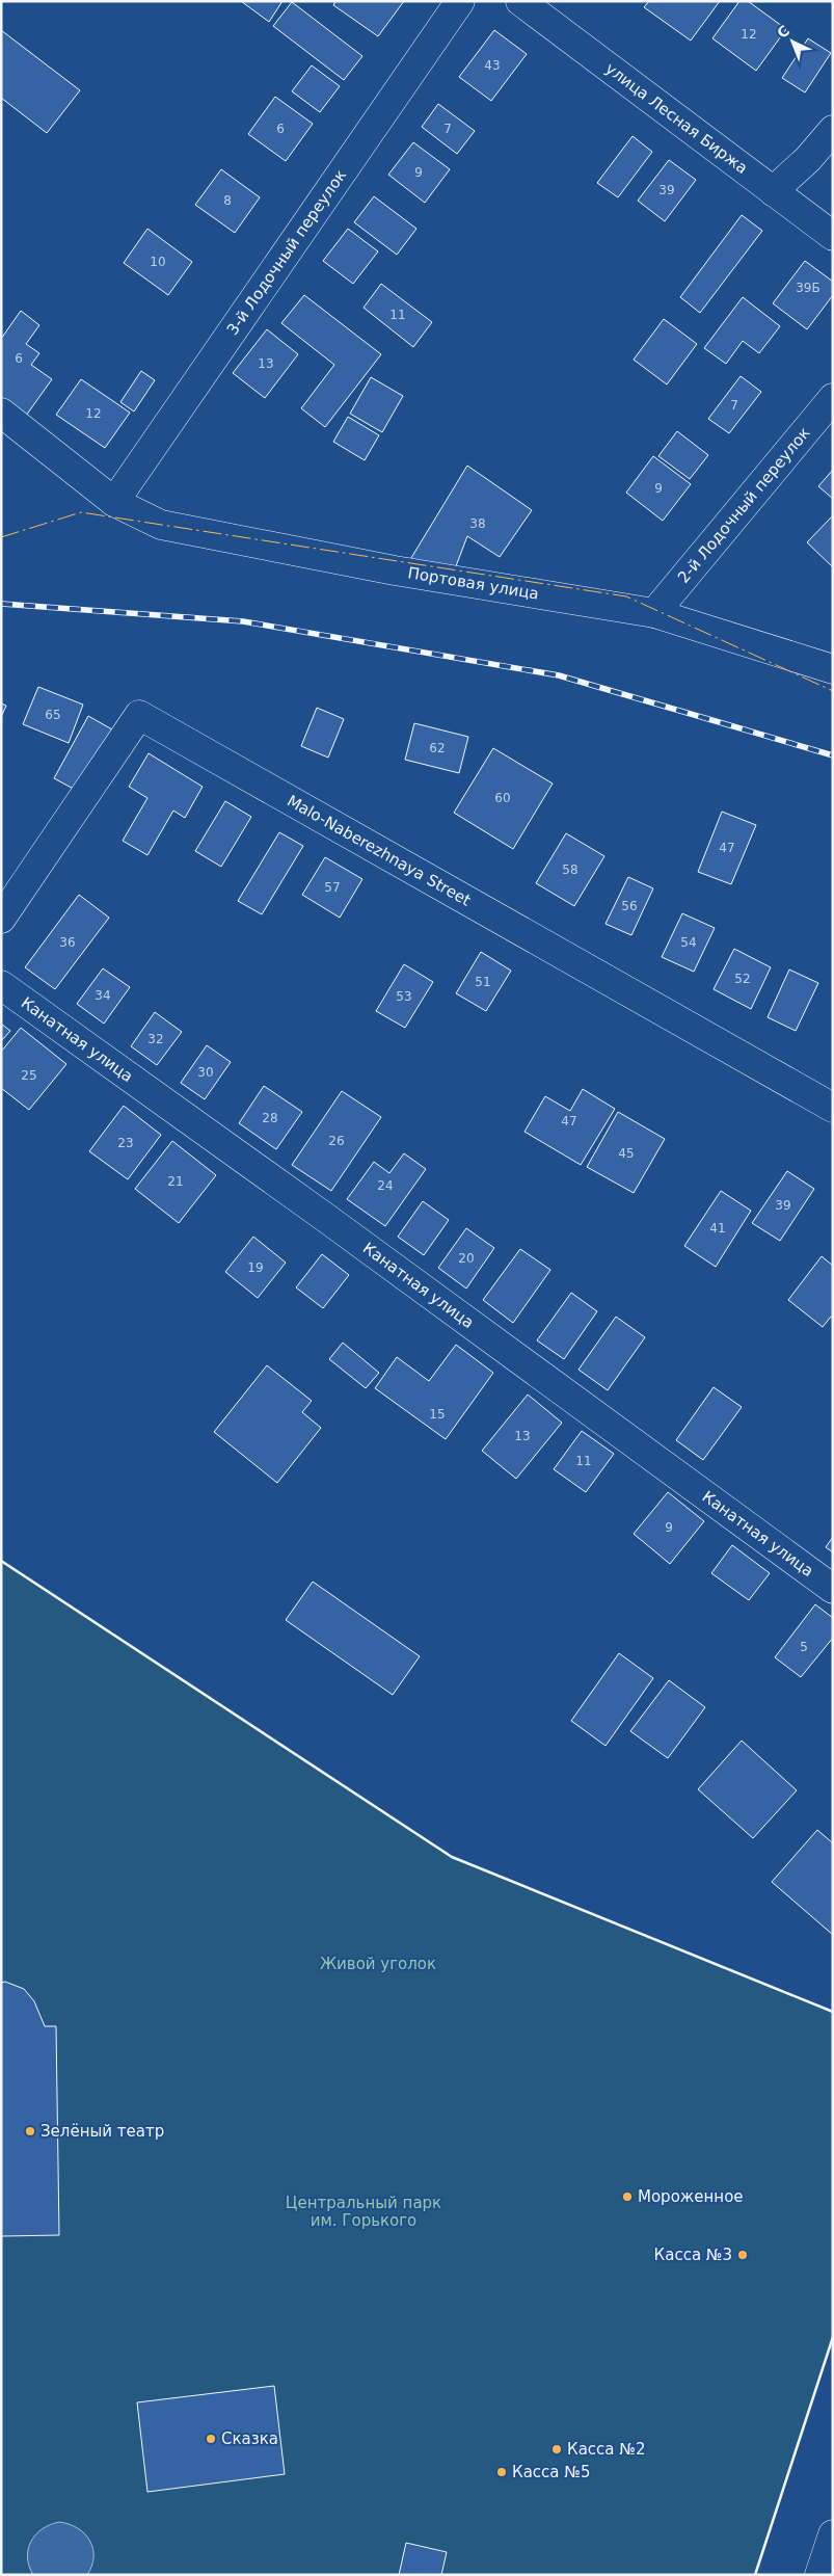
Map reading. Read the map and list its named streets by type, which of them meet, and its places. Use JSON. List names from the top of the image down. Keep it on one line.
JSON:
{"streets":{"street":["улица Лесная Биржа","3-й Лодочный переулок","2-й Лодочный переулок","Портовая улица","Malo-Naberezhnaya Street","Канатная улица"]},"crossings":[["3-й Лодочный переулок","Портовая улица"],["2-й Лодочный переулок","Портовая улица"]],"parks":["Живой уголок","Центральный парк им. Горького"],"places":["Зелёный театр","Мороженное","Касса №3","Сказка","Касса №2","Касса №5"],"house_numbers":["12","43","6","7","9","39","8","10","39Б","11","6","13","7","12","9","38","65","62","60","47","58","57","56","36","54","52","51","34","53","32","30","25","28","47","26","23","45","21","24","39","41","20","19","15","13","11","9","5"],"north":"top left"}
